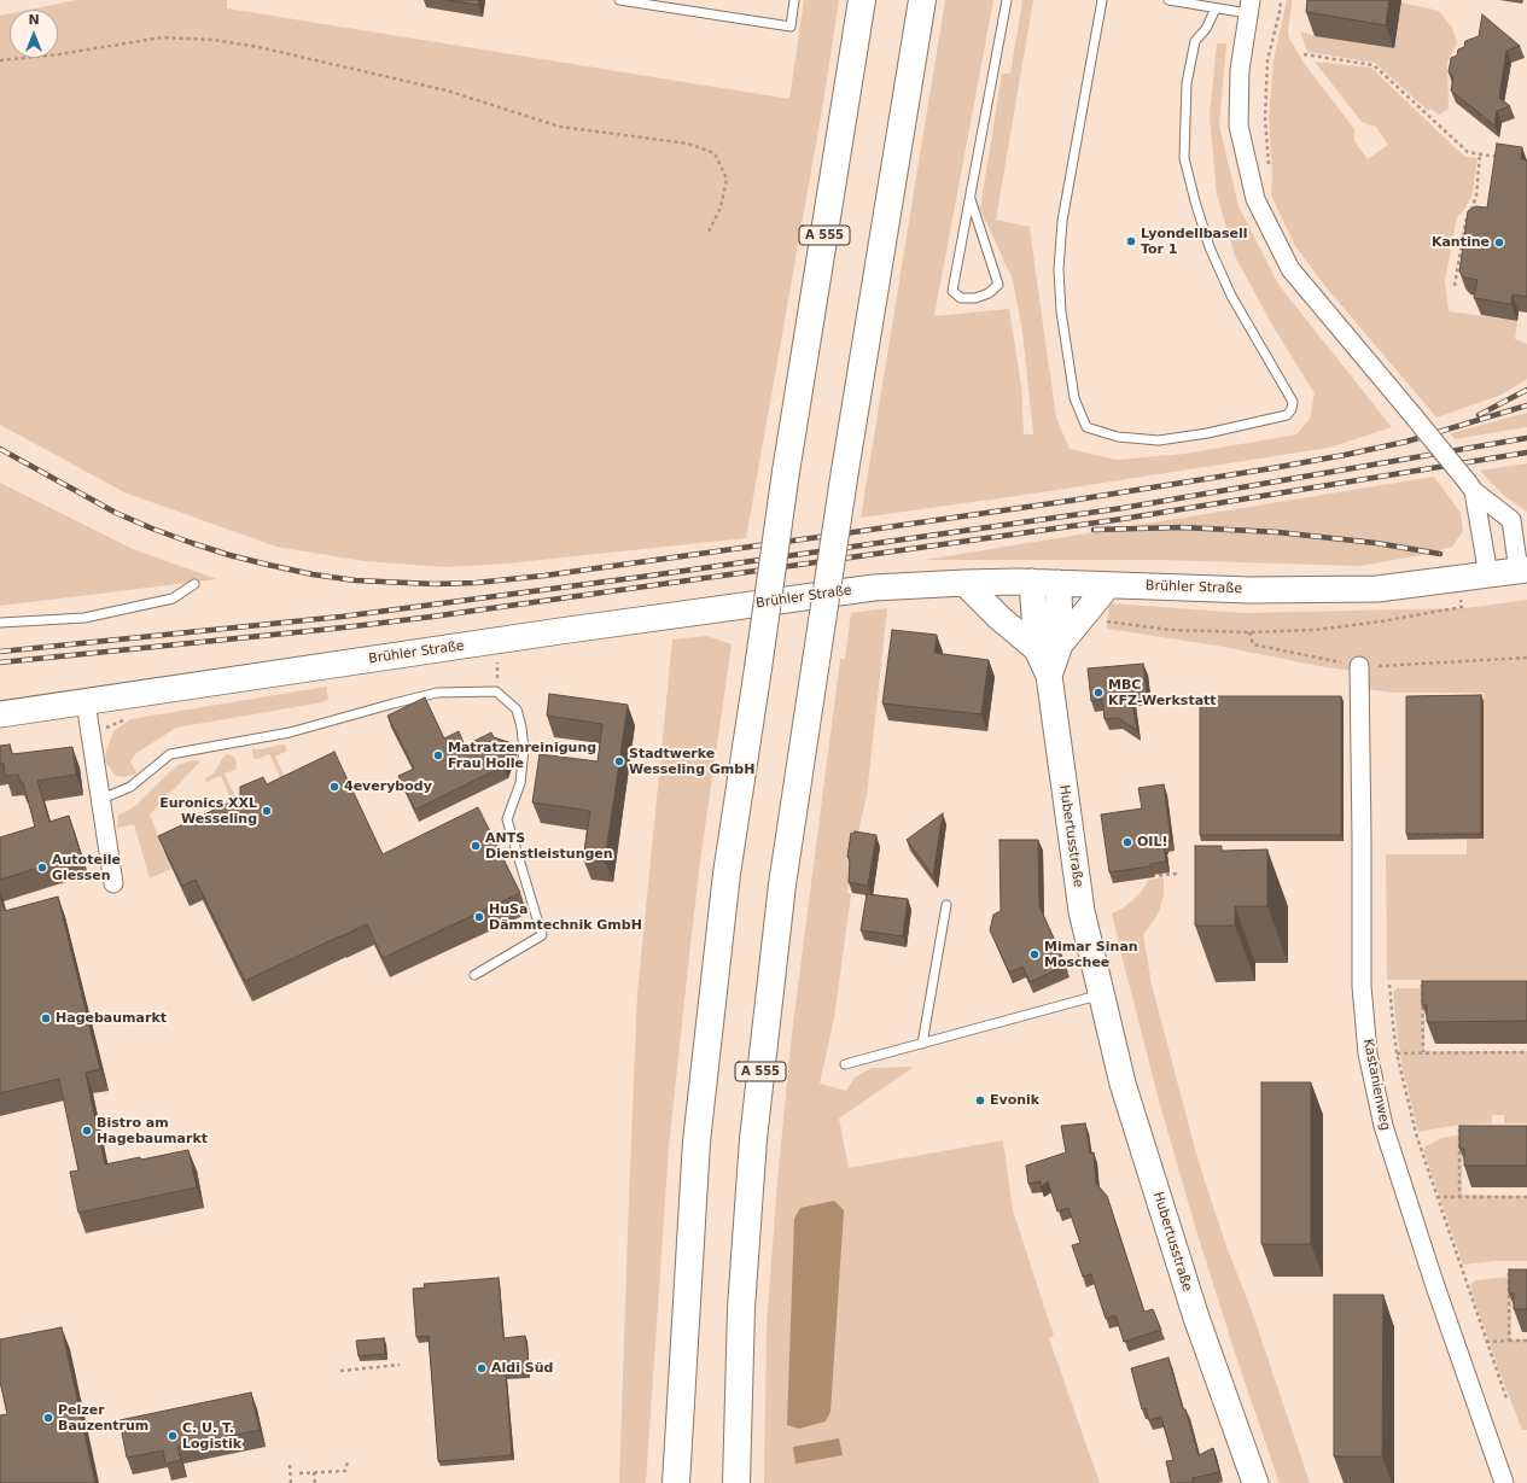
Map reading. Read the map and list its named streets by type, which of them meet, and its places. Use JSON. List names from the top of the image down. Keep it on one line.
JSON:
{"streets":{"highway":["A 555"],"main road":["Brühler Straße","Hubertusstraße"],"street":["Kastanienweg"]},"crossings":[["Brühler Straße","Hubertusstraße"]],"places":["Lyondellbasell Tor 1","Kantine","MBC KFZ-Werkstatt","Matratzenreinigung Frau Holle","Stadtwerke Wesseling GmbH","4everybody","Euronics XXL Wesseling","OIL!","ANTS Dienstleistungen","Autoteile Glessen","HuSa Dämmtechnik GmbH","Mimar Sinan Moschee","Hagebaumarkt","Evonik","Bistro am Hagebaumarkt","Aldi Süd","Pelzer Bauzentrum","C. U. T. Logistik"],"north":"top"}
